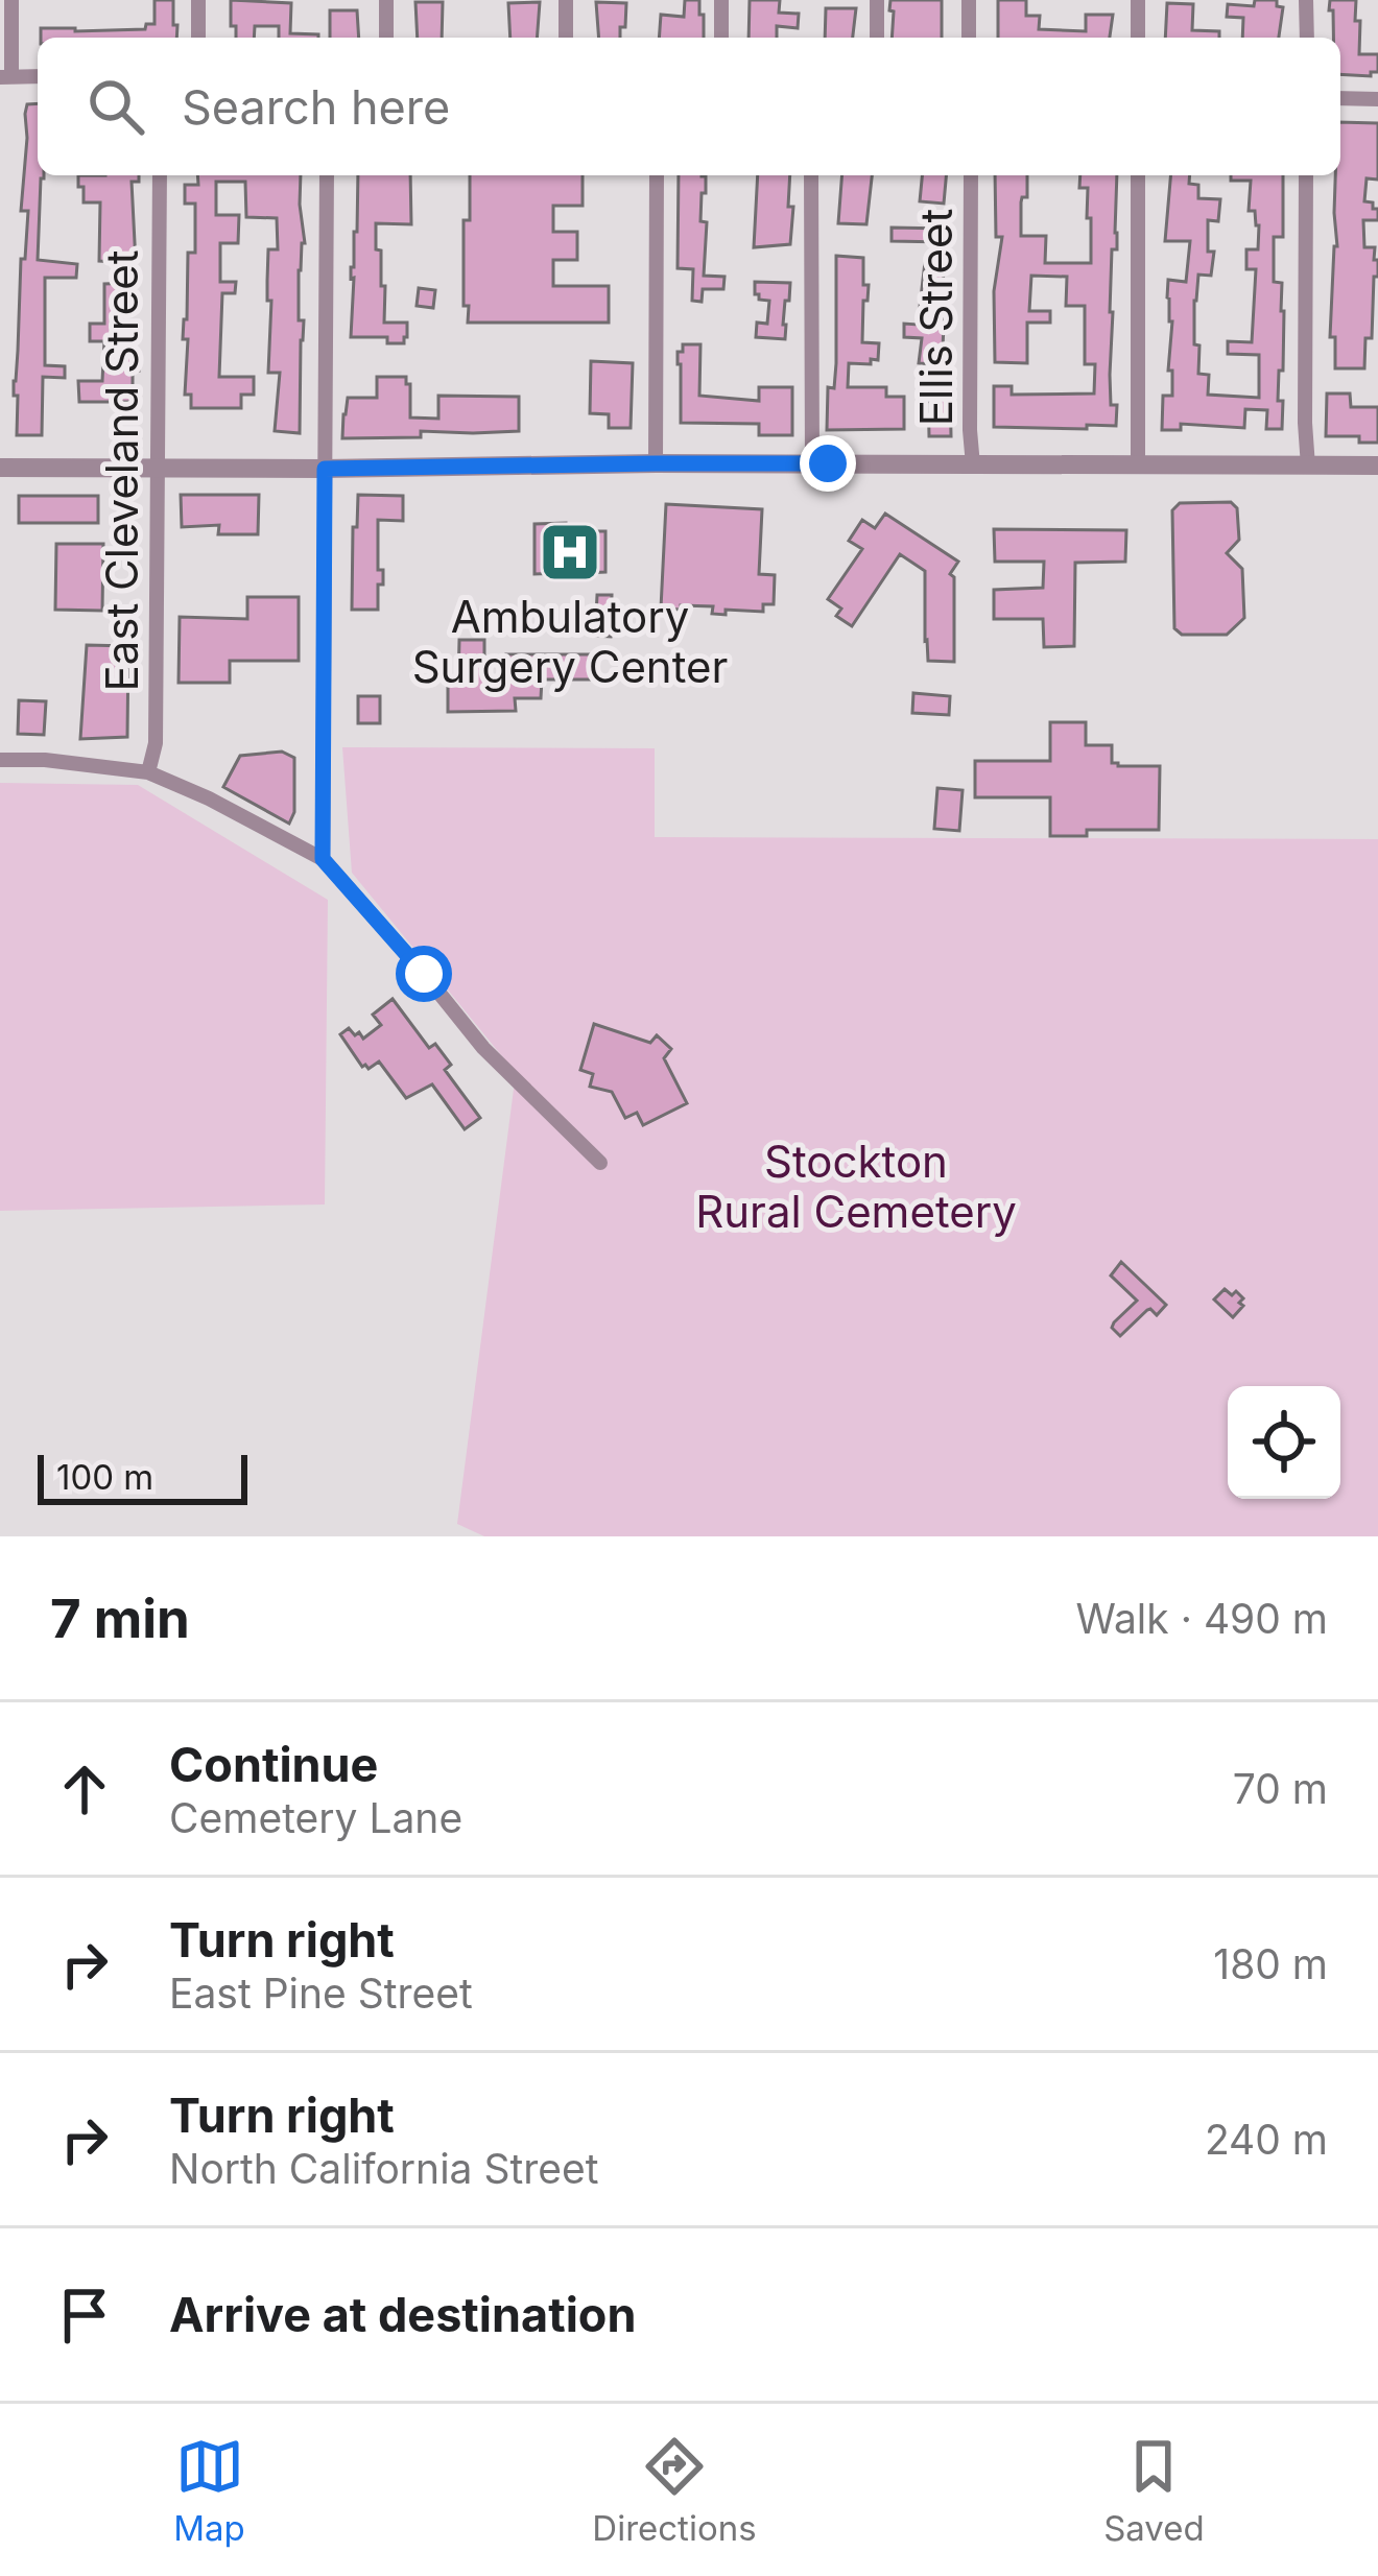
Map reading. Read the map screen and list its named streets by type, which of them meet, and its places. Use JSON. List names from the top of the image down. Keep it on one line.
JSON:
{"streets":{"street":["Ellis Street","East Cleveland Street"]},"parks":["Stockton Rural Cemetery"],"places":{"hospital":["Ambulatory Surgery Center"]},"scale_bar":"100 m","page":{"search":"Search here","scale":"100 m","heading":["7 min","Walk · 490 m"],"list":[["Continue","Cemetery Lane","70 m"],["Turn right","East Pine Street","180 m"],["Turn right","North California Street","240 m"],"Arrive at destination"],"nav":["Map","Directions","Saved"]}}
